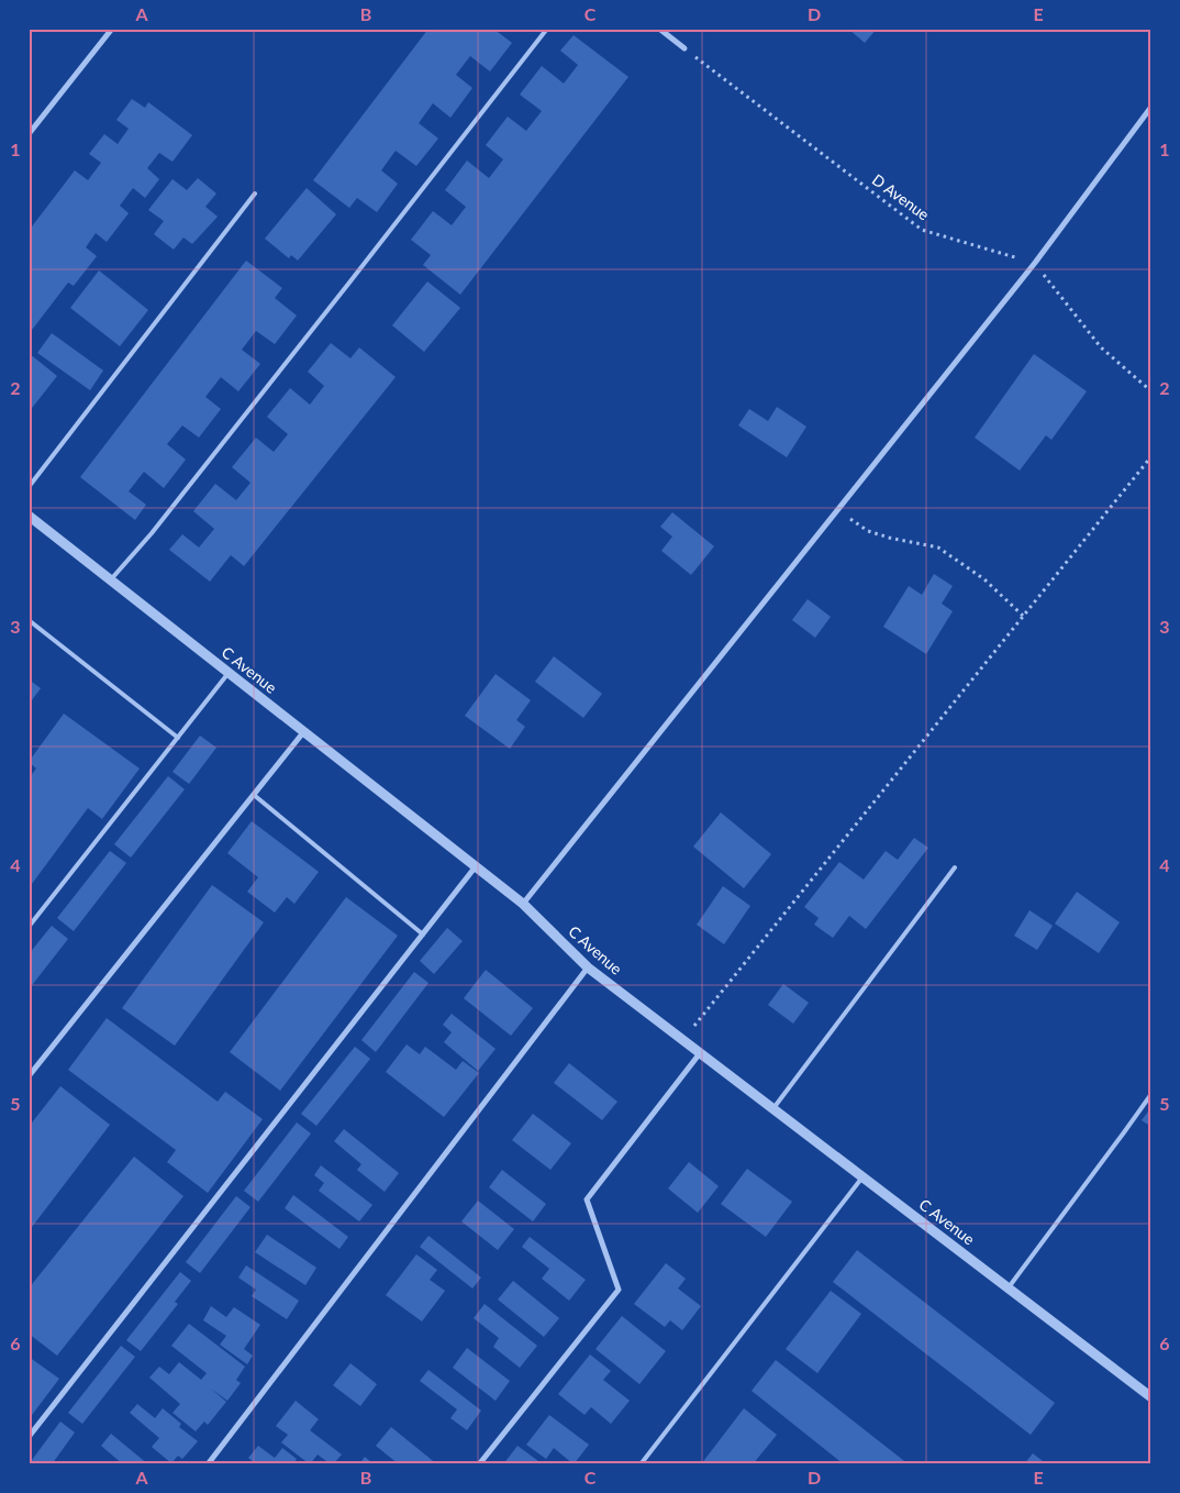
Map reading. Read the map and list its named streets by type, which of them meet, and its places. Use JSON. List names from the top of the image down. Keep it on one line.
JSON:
{"streets":{"street":["C Avenue"],"path":["D Avenue"]},"grid":{"columns":["A","B","C","D","E"],"rows":["1","2","3","4","5","6"]}}
